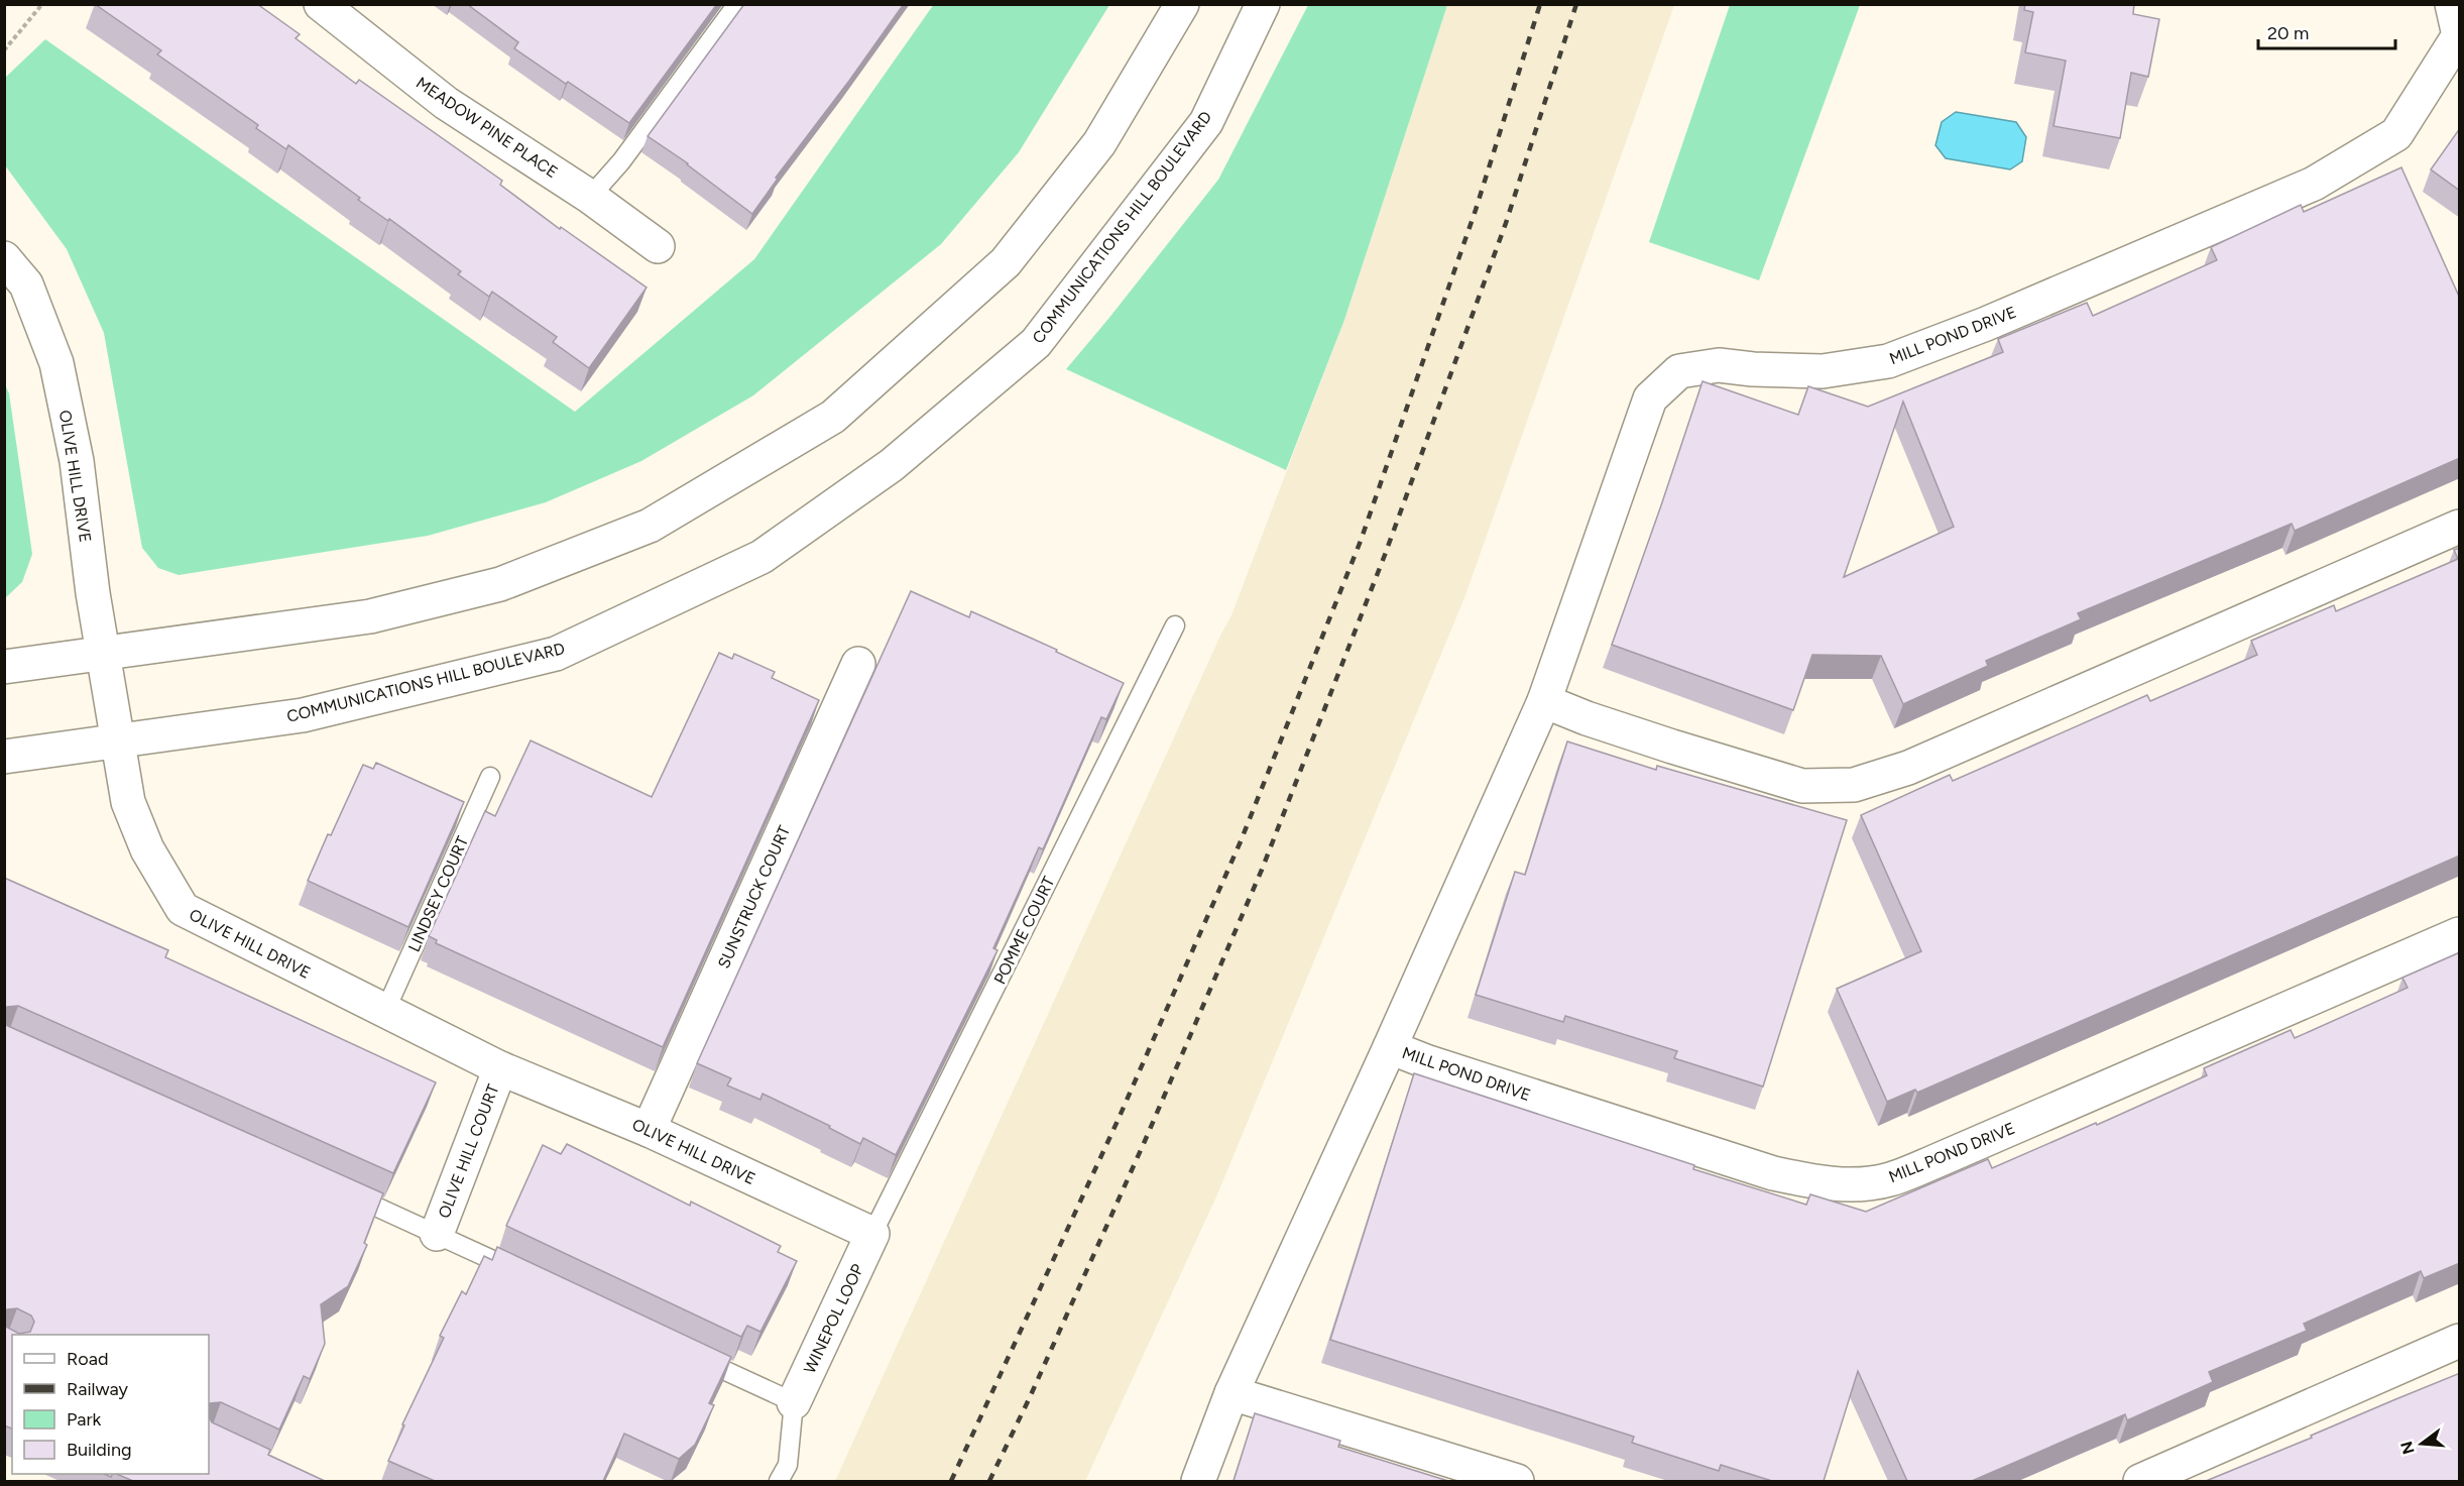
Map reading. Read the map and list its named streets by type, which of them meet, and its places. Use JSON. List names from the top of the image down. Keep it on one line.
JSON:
{"streets":{"street":["MEADOW PINE PLACE","COMMUNICATIONS HILL BOULEVARD","MILL POND DRIVE","OLIVE HILL DRIVE","SUNSTRUCK COURT","OLIVE HILL COURT","WINEPOL LOOP"],"lane":["LINDSEY COURT","POMME COURT"]},"crossings":[["COMMUNICATIONS HILL BOULEVARD","OLIVE HILL DRIVE"],["OLIVE HILL DRIVE","LINDSEY COURT"],["OLIVE HILL DRIVE","SUNSTRUCK COURT"],["OLIVE HILL DRIVE","POMME COURT"],["OLIVE HILL DRIVE","OLIVE HILL COURT"],["OLIVE HILL DRIVE","WINEPOL LOOP"],["POMME COURT","WINEPOL LOOP"]],"legend":["Road","Railway","Park","Building"],"scale_bar":"20 m","north":"left"}
